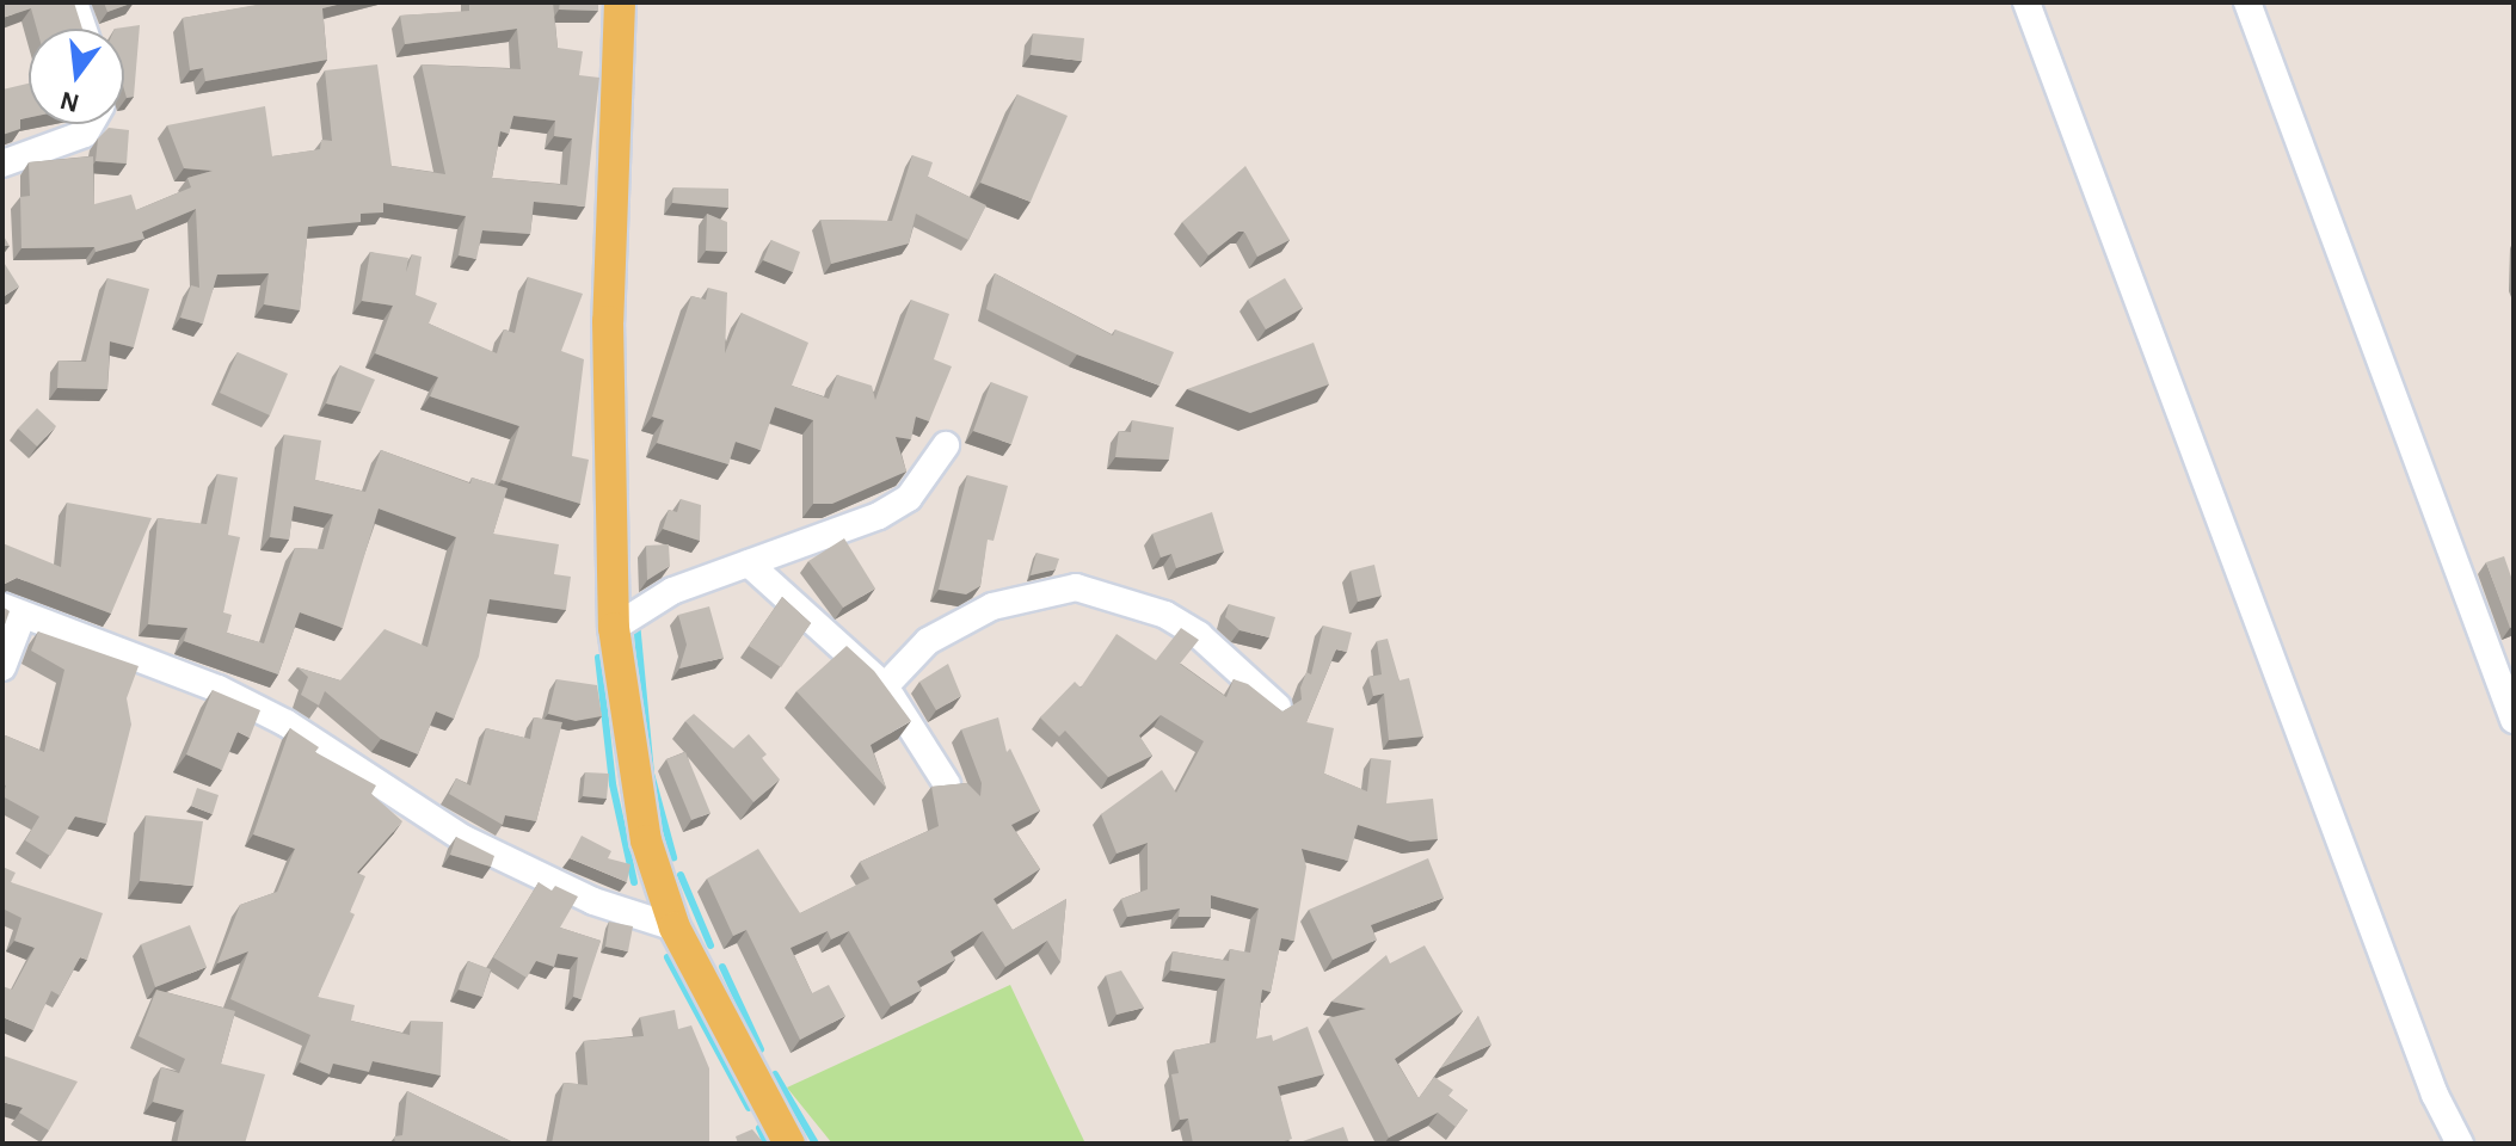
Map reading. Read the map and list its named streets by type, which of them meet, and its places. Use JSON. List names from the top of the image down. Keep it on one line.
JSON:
{"north":"bottom"}
